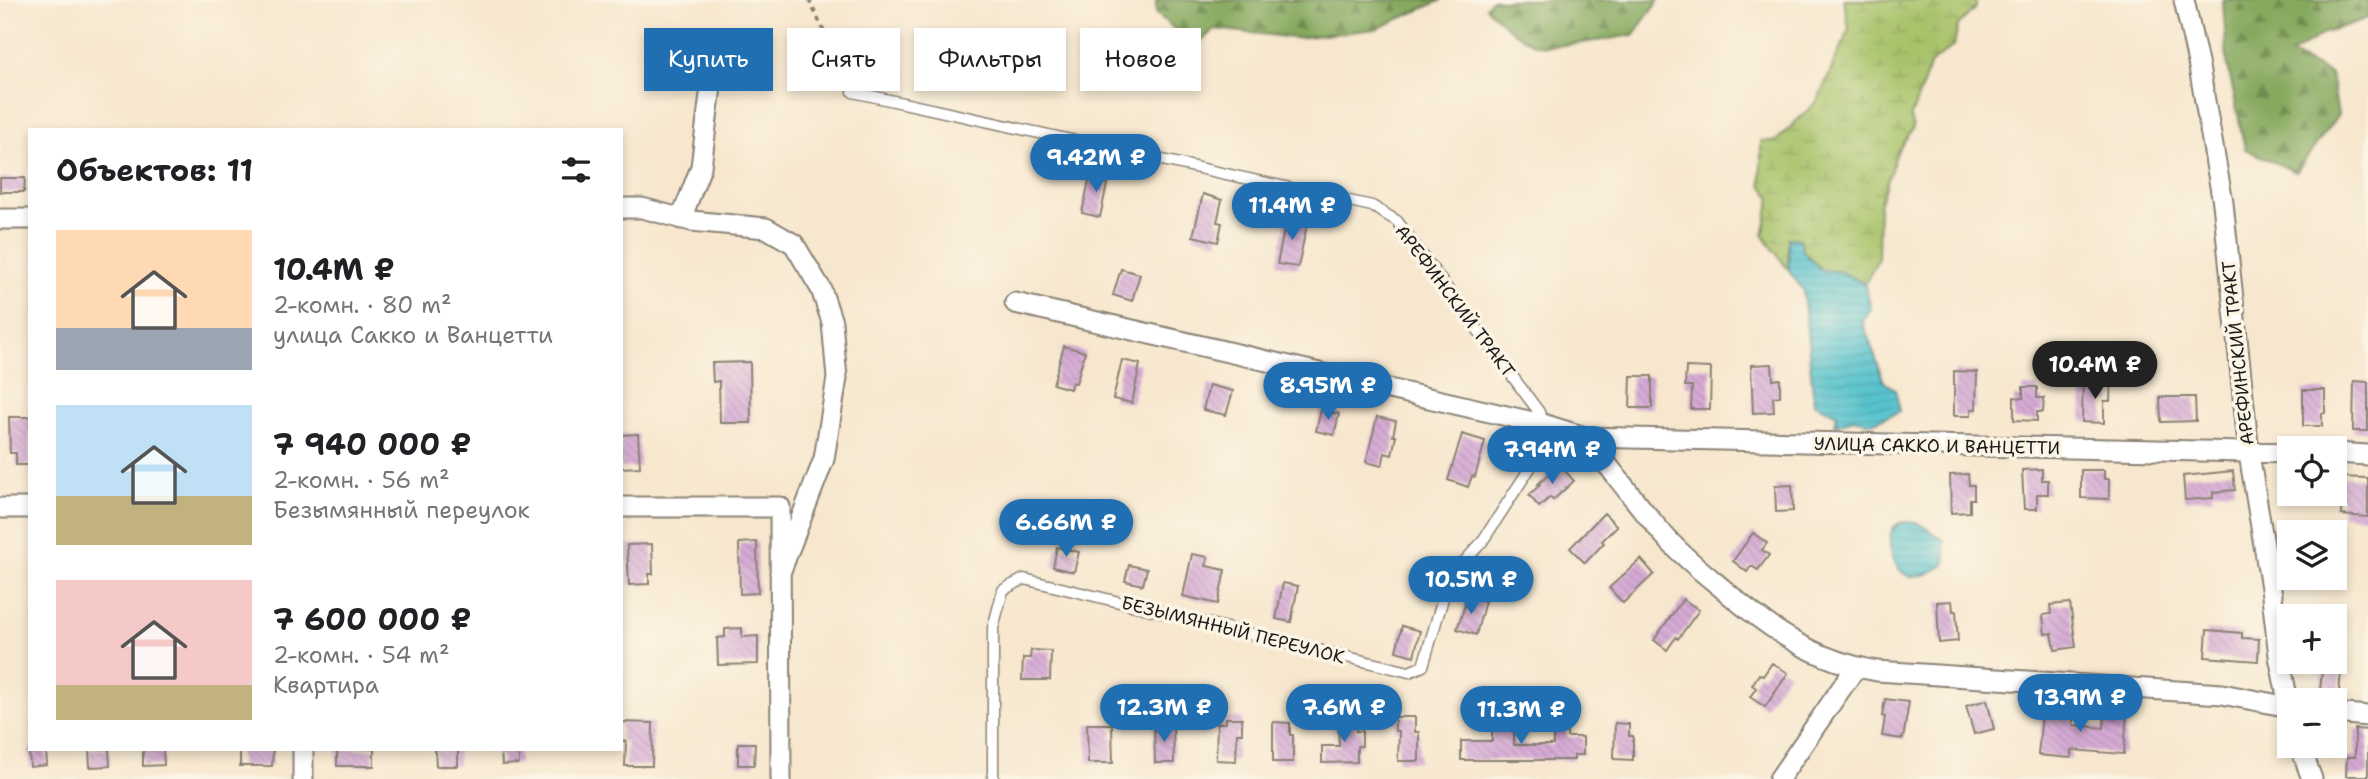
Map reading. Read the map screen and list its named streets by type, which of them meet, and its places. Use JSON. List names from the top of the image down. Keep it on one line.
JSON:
{"streets":{"street":["АРЕФИНСКИЙ ТРАКТ","УЛИЦА САККО И ВАНЦЕТТИ"],"lane":["БЕЗЫМЯННЫЙ ПЕРЕУЛОК"]},"crossings":[["АРЕФИНСКИЙ ТРАКТ","УЛИЦА САККО И ВАНЦЕТТИ"],["АРЕФИНСКИЙ ТРАКТ","БЕЗЫМЯННЫЙ ПЕРЕУЛОК"]],"page":{"chip":["Купить","Снять","Фильтры","Новое"],"heading":"Объектов: 11","price":["9.42M ₽","11.4M ₽","10.4M ₽","8.95M ₽","7.94M ₽","6.66M ₽","10.5M ₽","13.9M ₽","12.3M ₽","7.6M ₽","11.3M ₽"],"list":[{"name":"10.4M ₽","note":"2-комн. · 80 m² · улица Сакко и Ванцетти"},{"name":"7 940 000 ₽","note":"2-комн. · 56 m² · Безымянный переулок"},{"name":"7 600 000 ₽","note":"2-комн. · 54 m² · Квартира"}],"map_buttons":["+","−"]}}
